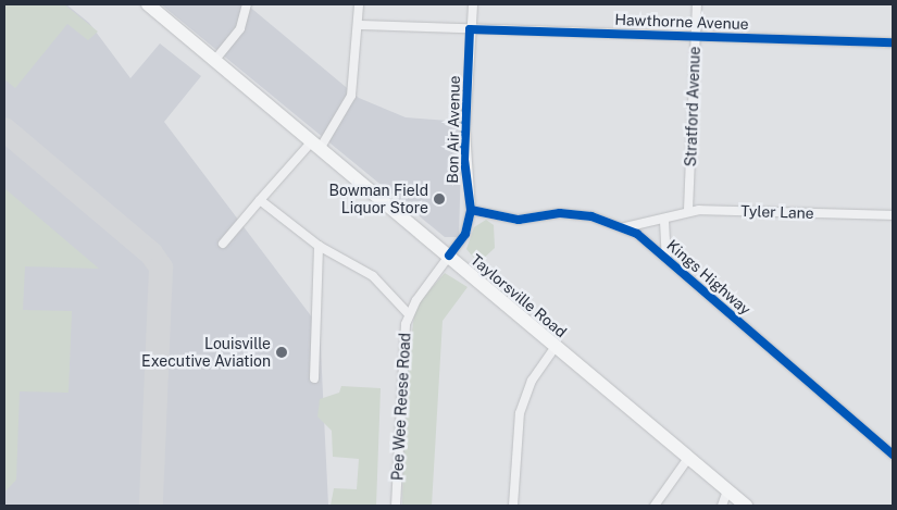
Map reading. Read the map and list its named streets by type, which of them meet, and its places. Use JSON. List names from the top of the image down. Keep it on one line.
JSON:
{"streets":{"main road":["Taylorsville Road"],"street":["Hawthorne Avenue","Stratford Avenue","Bon Air Avenue","Tyler Lane","Kings Highway","Pee Wee Reese Road"]},"crossings":[["Hawthorne Avenue","Stratford Avenue"],["Hawthorne Avenue","Bon Air Avenue"],["Stratford Avenue","Tyler Lane"],["Bon Air Avenue","Kings Highway"],["Bon Air Avenue","Taylorsville Road"],["Bon Air Avenue","Pee Wee Reese Road"],["Tyler Lane","Kings Highway"],["Taylorsville Road","Pee Wee Reese Road"]],"places":["Bowman Field Liquor Store","Louisville Executive Aviation"]}
